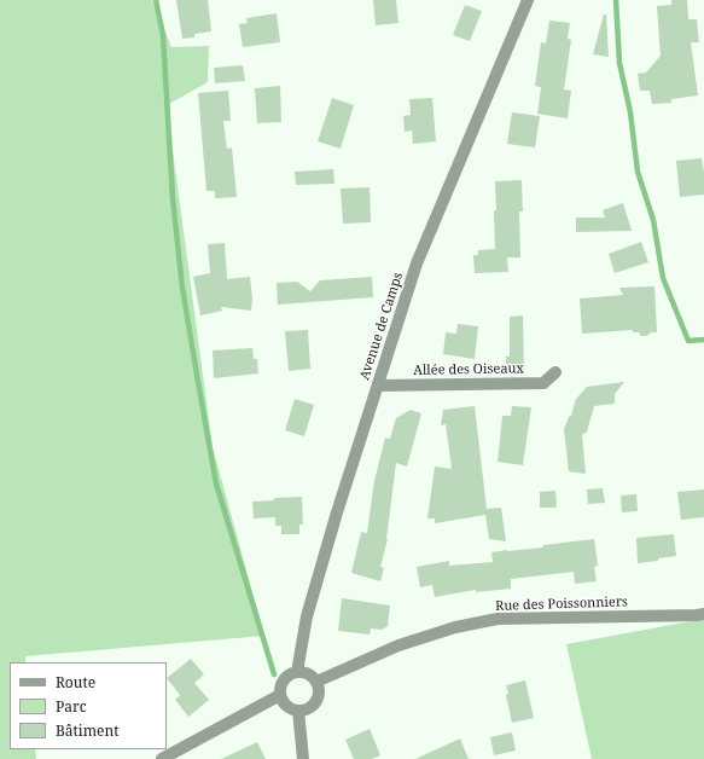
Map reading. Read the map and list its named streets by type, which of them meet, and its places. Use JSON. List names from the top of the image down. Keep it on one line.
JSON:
{"streets":{"street":["Avenue de Camps","Allée des Oiseaux","Rue des Poissonniers"]},"crossings":[["Avenue de Camps","Allée des Oiseaux"],["Avenue de Camps","Rue des Poissonniers"]],"legend":["Route","Parc","Bâtiment"]}
